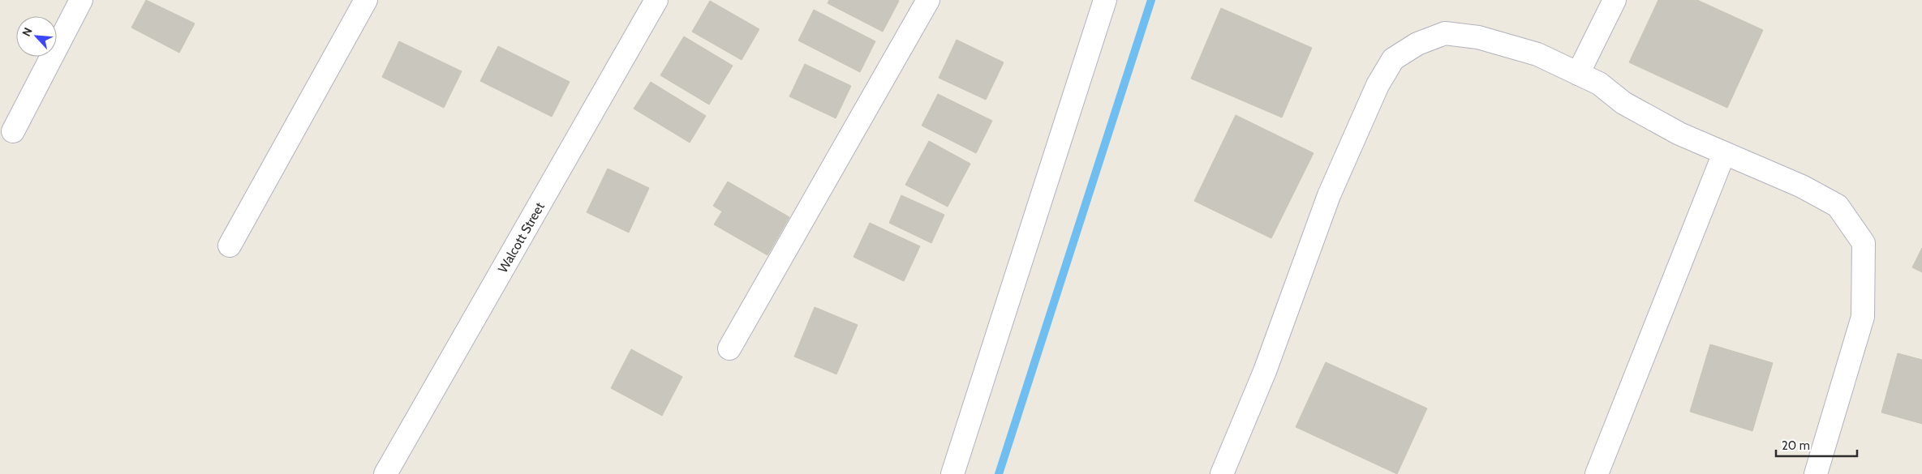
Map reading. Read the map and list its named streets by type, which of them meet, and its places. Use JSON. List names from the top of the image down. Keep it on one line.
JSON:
{"streets":{"street":["Walcott Street"]},"scale_bar":"20 m","north":"top left"}
